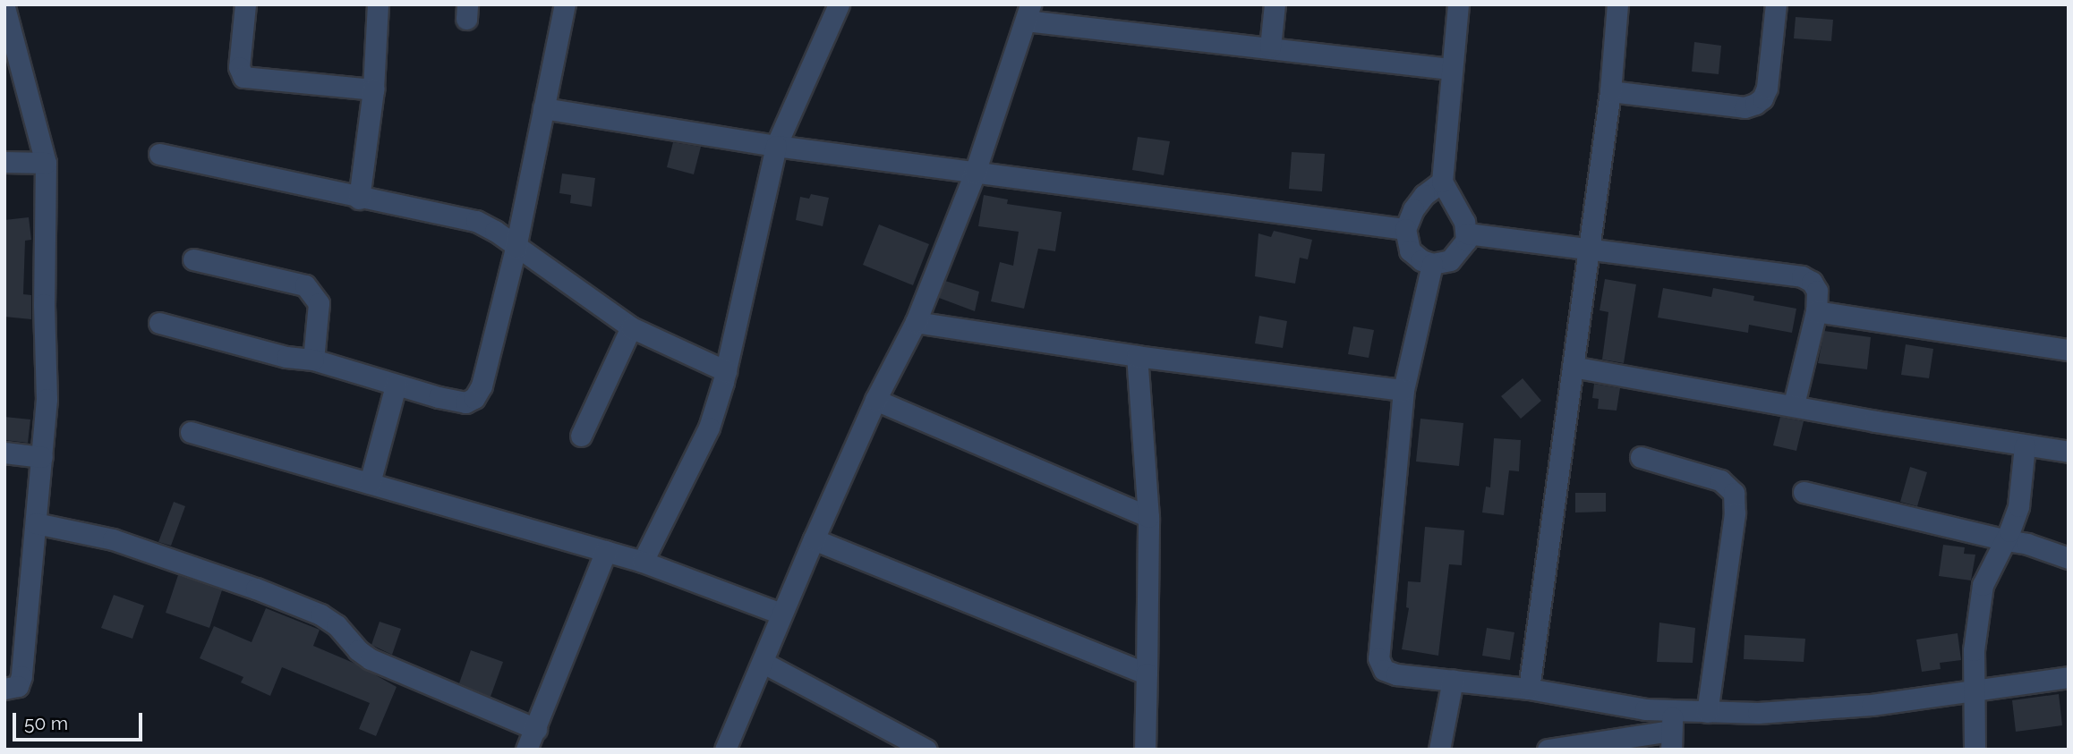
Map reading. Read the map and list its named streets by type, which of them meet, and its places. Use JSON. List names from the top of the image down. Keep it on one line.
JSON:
{"scale_bar":"50 m"}
